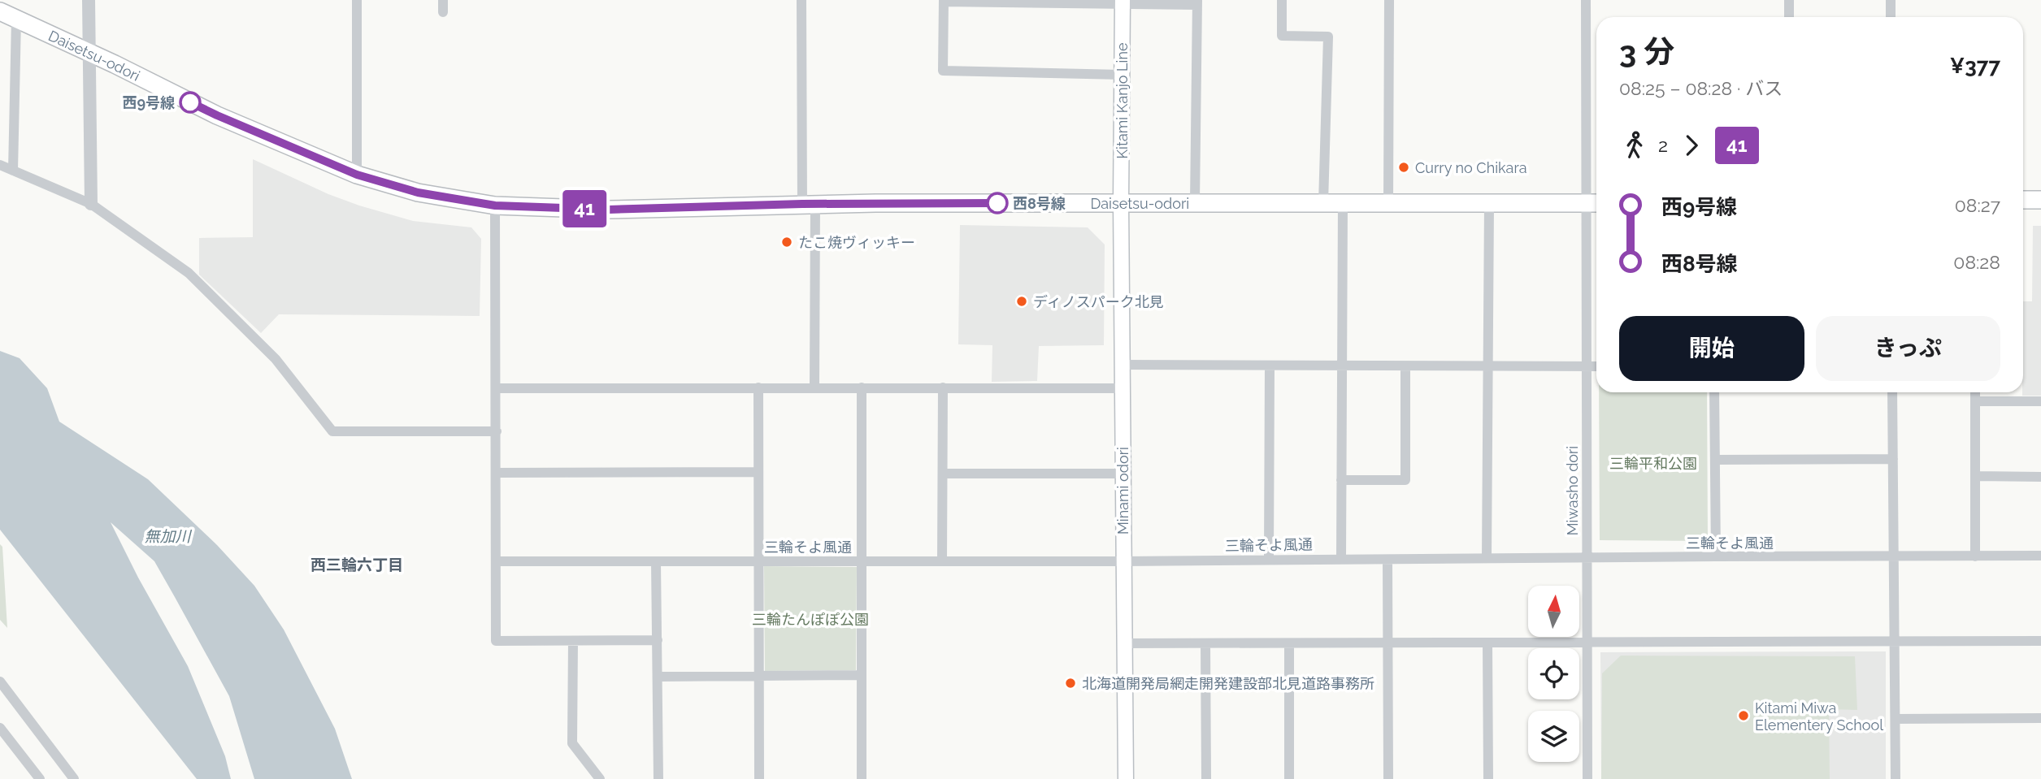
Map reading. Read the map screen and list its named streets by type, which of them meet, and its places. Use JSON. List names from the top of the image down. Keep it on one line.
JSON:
{"streets":{"highway":["Daisetsu-odori"],"main road":["Kitami Kanjo Line","Minami odori"],"street":["Miwasho dori","三輪そよ風通"]},"crossings":[["Daisetsu-odori","Kitami Kanjo Line"],["Daisetsu-odori","Minami odori"],["Daisetsu-odori","Miwasho dori"],["Kitami Kanjo Line","Minami odori"],["Minami odori","三輪そよ風通"],["Miwasho dori","三輪そよ風通"]],"districts":["西三輪六丁目"],"water":["無加川"],"parks":["三輪平和公園","三輪たんぽぽ公園"],"places":["西9号線","Curry no Chikara","西8号線","たこ焼ヴィッキー","ディノスパーク北見","北海道開発局網走開発建設部北見道路事務所","Kitami Miwa Elementery School"],"lines":["bus line 41"],"north":"top","page":{"on_map":"41","heading":["3 分","08:25 – 08:28 · バス","¥377"],"legs":["2","41"],"list":[{"name":"西9号線","value":"08:27"},{"name":"西8号線","value":"08:28"}],"buttons":["開始","きっぷ"]}}
